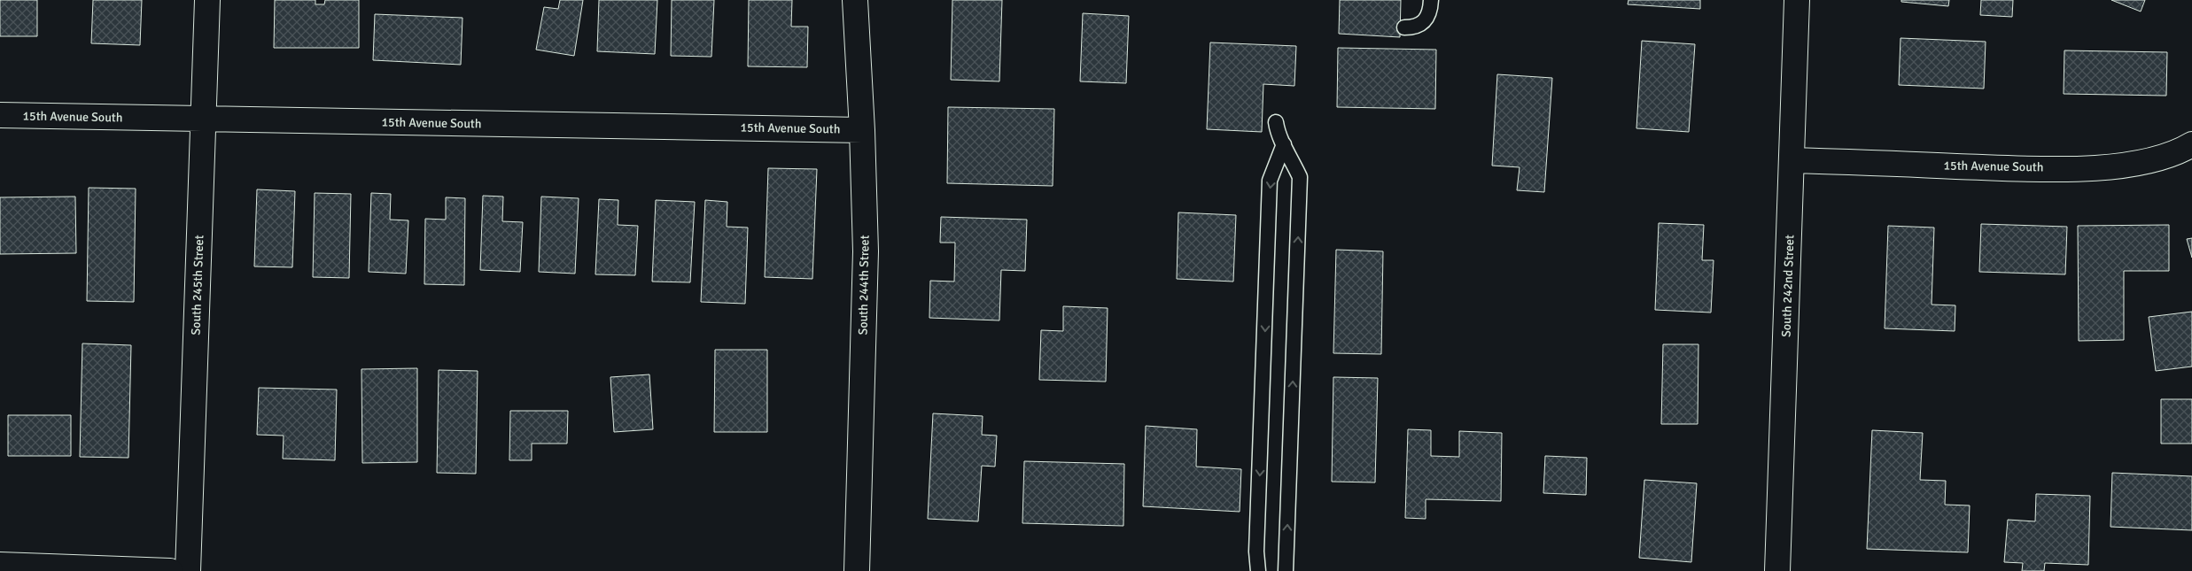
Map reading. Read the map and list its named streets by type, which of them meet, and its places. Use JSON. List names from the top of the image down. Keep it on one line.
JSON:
{"streets":{"street":["15th Avenue South","South 245th Street","South 244th Street","South 242nd Street"]},"crossings":[["15th Avenue South","South 245th Street"],["15th Avenue South","South 244th Street"],["15th Avenue South","South 242nd Street"]]}
